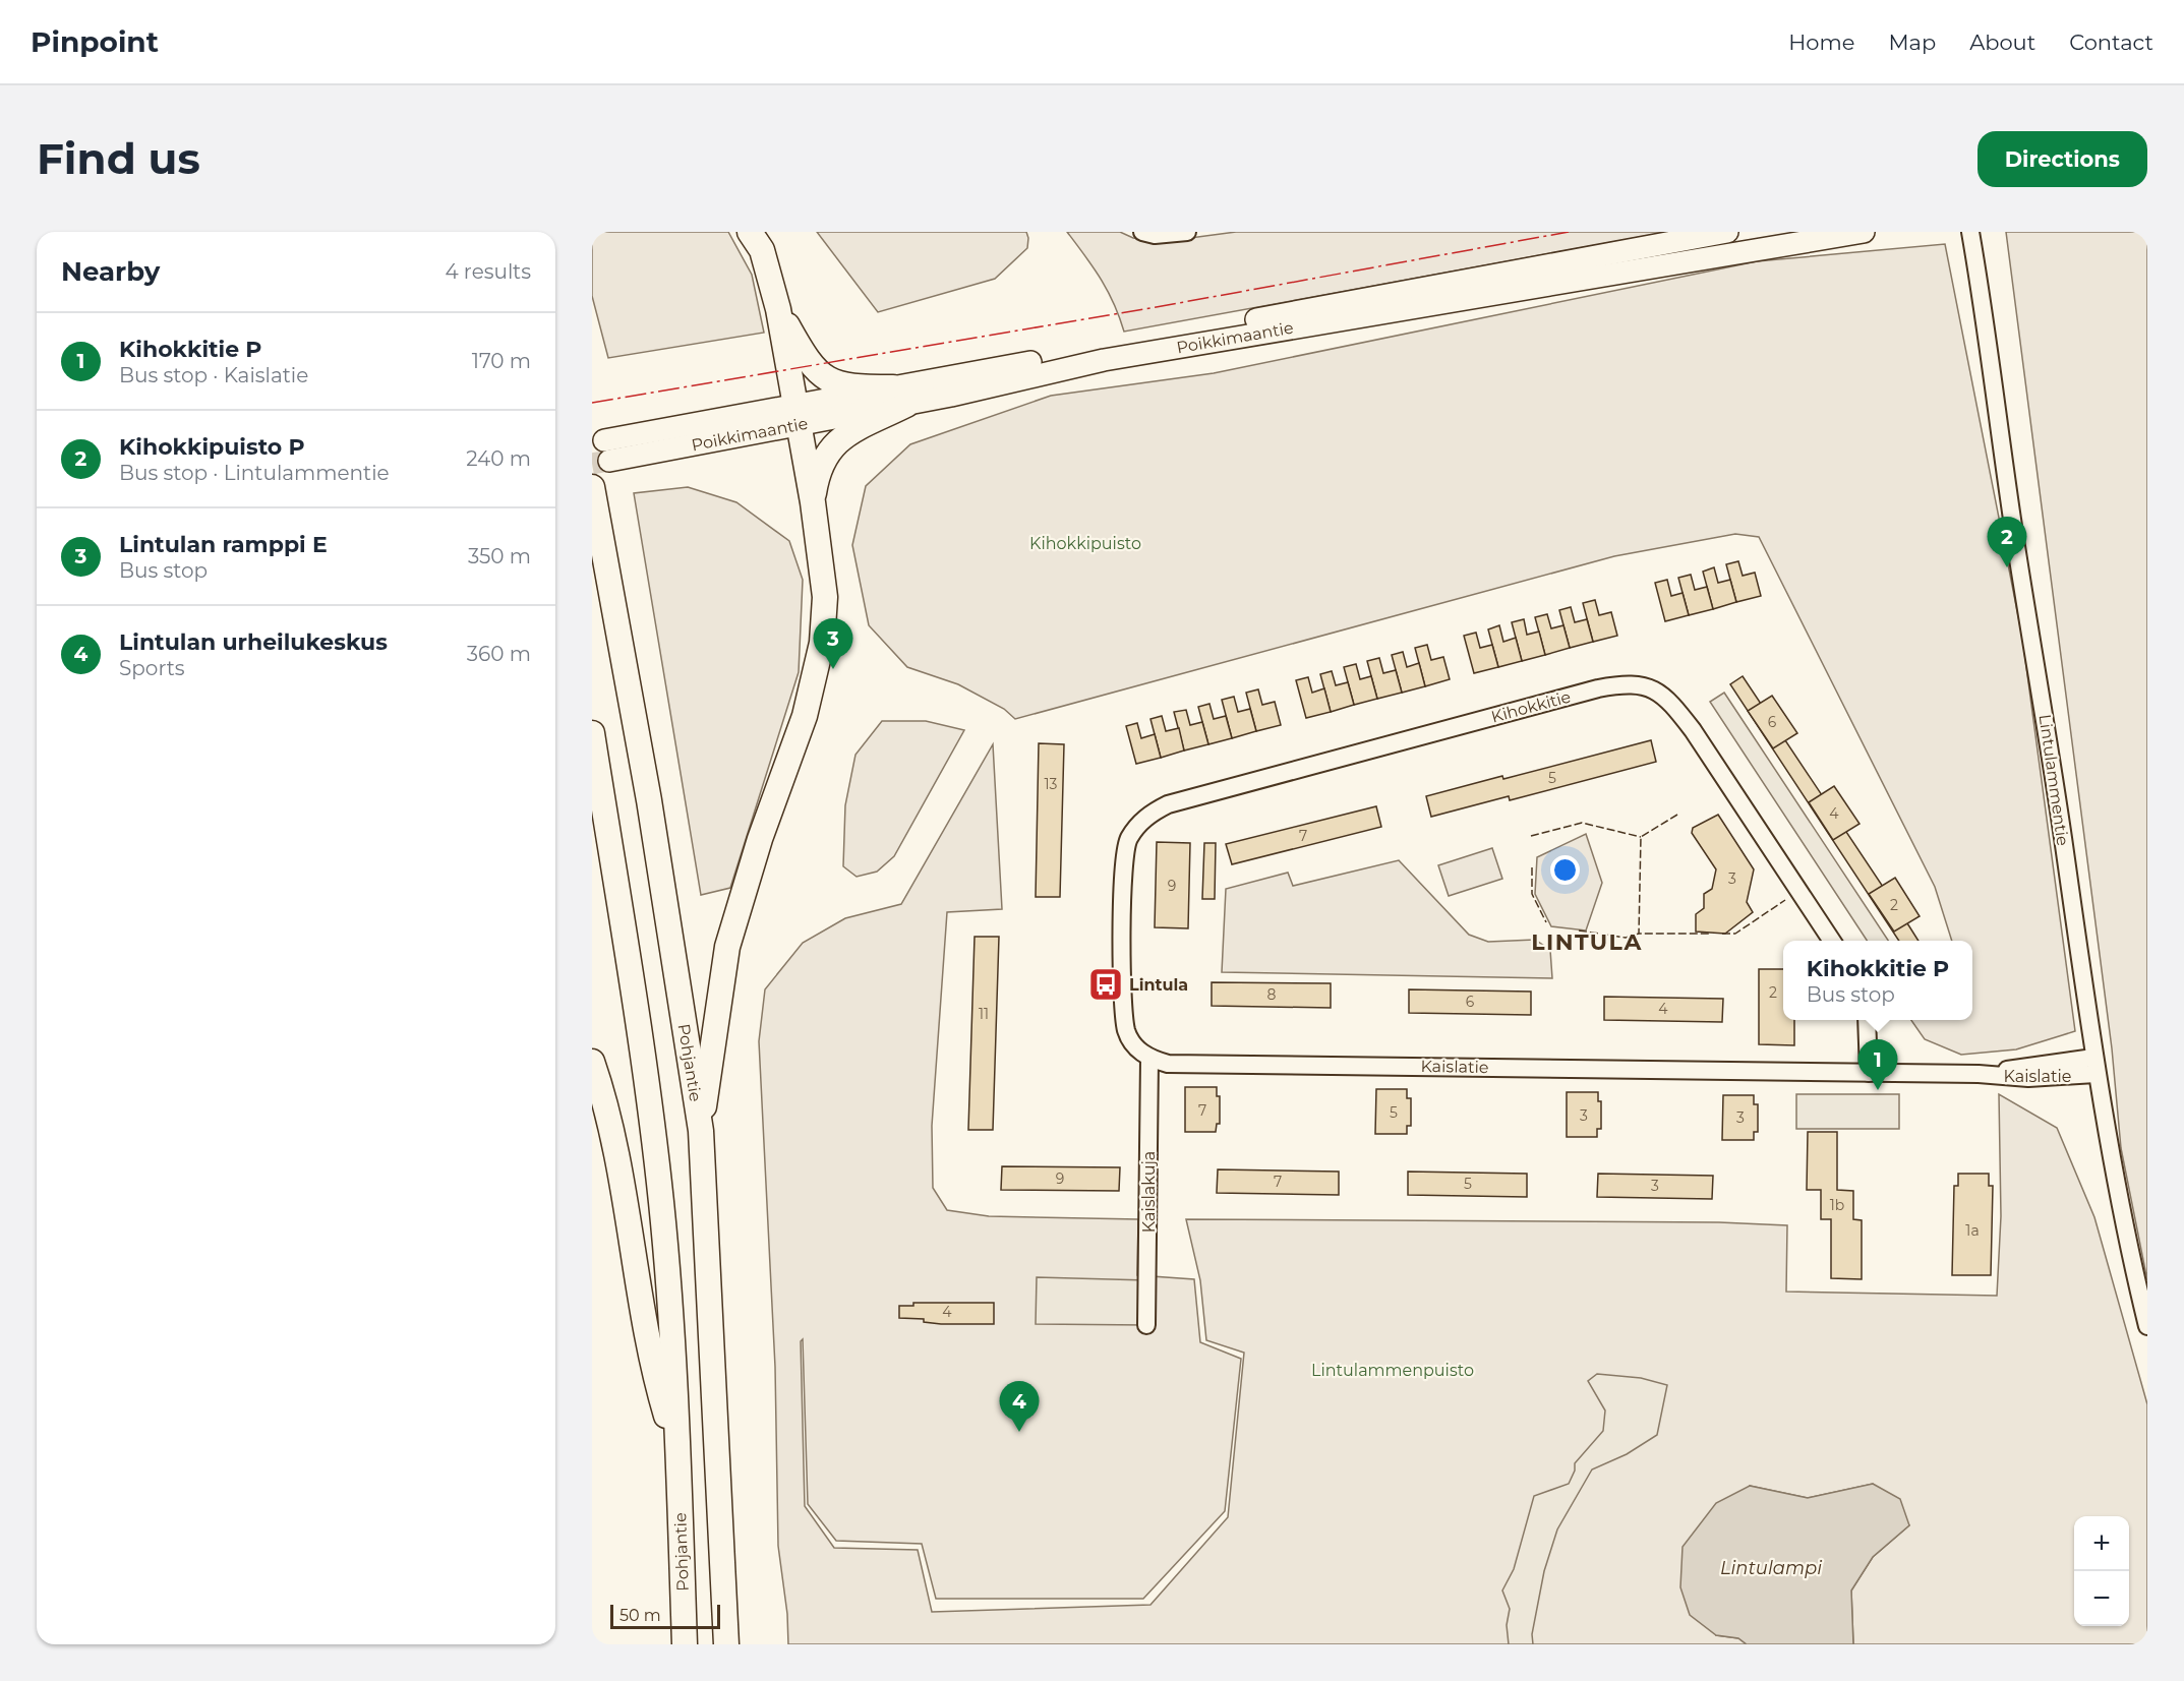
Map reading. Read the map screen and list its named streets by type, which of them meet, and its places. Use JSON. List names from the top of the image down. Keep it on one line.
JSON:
{"streets":{"highway":["Pohjantie"],"main road":["Poikkimaantie"],"street":["Kihokkitie","Lintulammentie","Kaislatie","Kaislakuja"]},"crossings":[["Kihokkitie","Kaislatie"],["Kihokkitie","Kaislakuja"],["Lintulammentie","Kaislatie"],["Kaislatie","Kaislakuja"]],"districts":["LINTULA"],"water":["Lintulampi"],"parks":["Kihokkipuisto","Lintulammenpuisto"],"places":{"bus stop":["Lintula"]},"house_numbers":["6","5","13","4","7","3","9","2","2","8","6","4","11","7","5","3","3","9","7","5","3","1b","1a","4"],"scale_bar":"50 m","page":{"header":"Pinpoint","nav":["Home","Map","About","Contact"],"buttons":"Directions","title":"Find us","heading":["Nearby","4 results"],"list":[{"mark":"1","name":"Kihokkitie P","note":"Bus stop · Kaislatie","value":"170 m"},{"mark":"2","name":"Kihokkipuisto P","note":"Bus stop · Lintulammentie","value":"240 m"},{"mark":"3","name":"Lintulan ramppi E","note":"Bus stop","value":"350 m"},{"mark":"4","name":"Lintulan urheilukeskus","note":"Sports","value":"360 m"}],"pins":["2","3","1","4"],"popup":["Kihokkitie P","Bus stop"],"map_buttons":["+","−"],"scale":"50 m"}}
